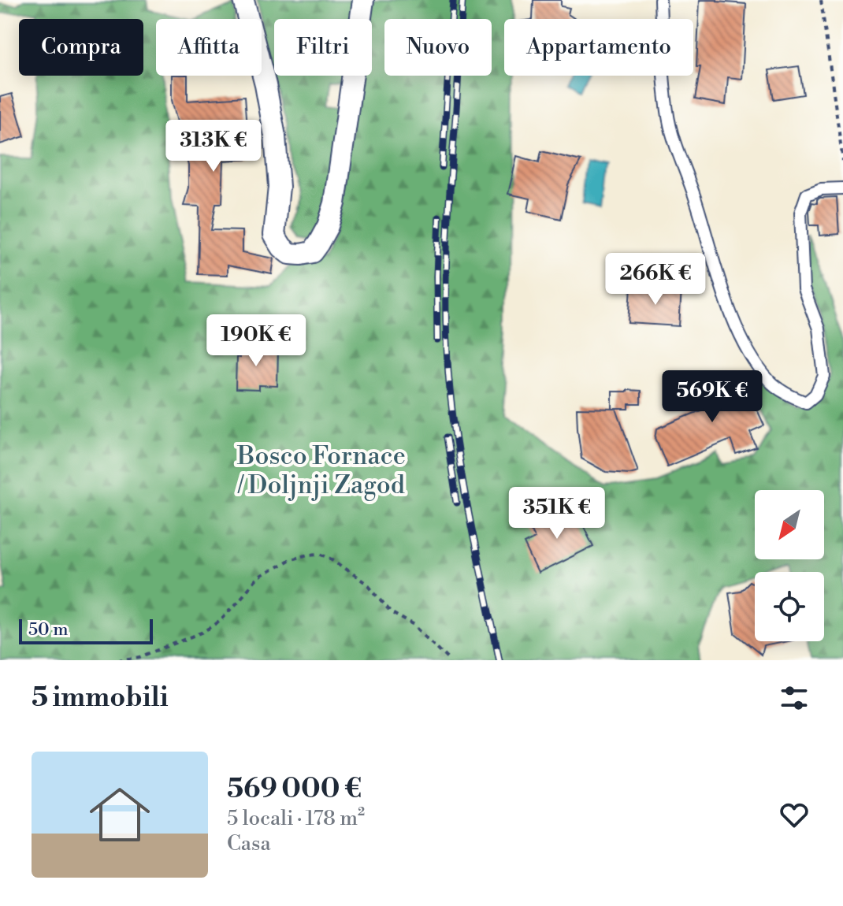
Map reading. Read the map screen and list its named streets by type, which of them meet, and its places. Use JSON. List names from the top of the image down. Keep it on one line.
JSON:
{"parks":["Bosco Fornace / Doljnji Zagod"],"scale_bar":"50 m","north":"bottom left","page":{"chip":["Compra","Affitta","Filtri","Nuovo","Appartamento"],"price":["313K €","266K €","190K €","569K €","351K €"],"scale":"50 m","heading":"5 immobili","list":[{"name":"569 000 €","note":"5 locali · 178 m² · Casa"}]}}
